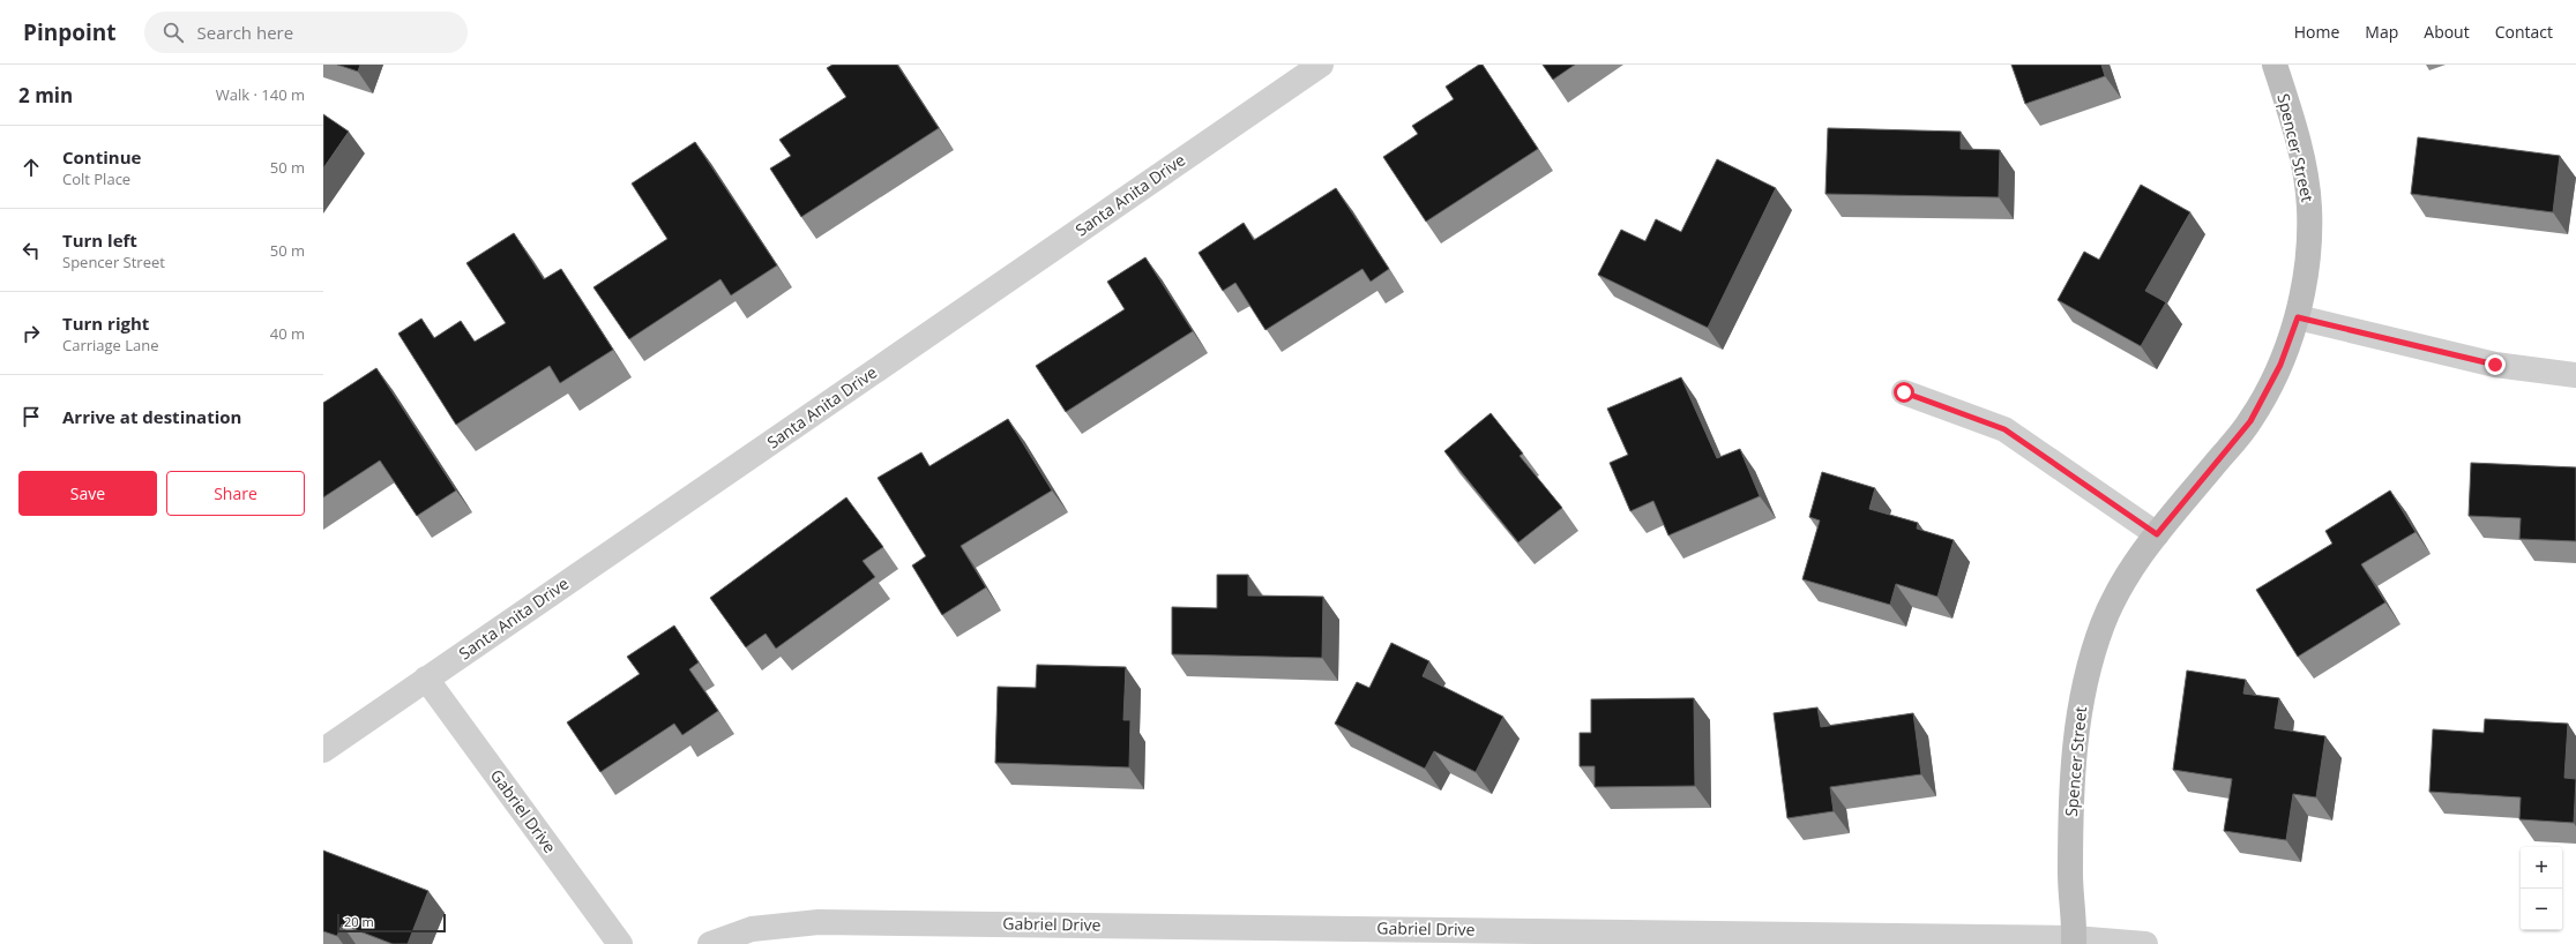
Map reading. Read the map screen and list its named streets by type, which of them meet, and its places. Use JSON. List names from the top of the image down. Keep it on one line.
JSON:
{"streets":{"street":["Spencer Street","Santa Anita Drive","Gabriel Drive"]},"crossings":[["Spencer Street","Gabriel Drive"],["Santa Anita Drive","Gabriel Drive"]],"scale_bar":"20 m","page":{"header":"Pinpoint","search":"Search here","nav":["Home","Map","About","Contact"],"heading":["2 min","Walk · 140 m"],"list":[["Continue","Colt Place","50 m"],["Turn left","Spencer Street","50 m"],["Turn right","Carriage Lane","40 m"],"Arrive at destination"],"buttons":["Save","Share"],"map_buttons":["+","−"],"scale":"20 m"}}
